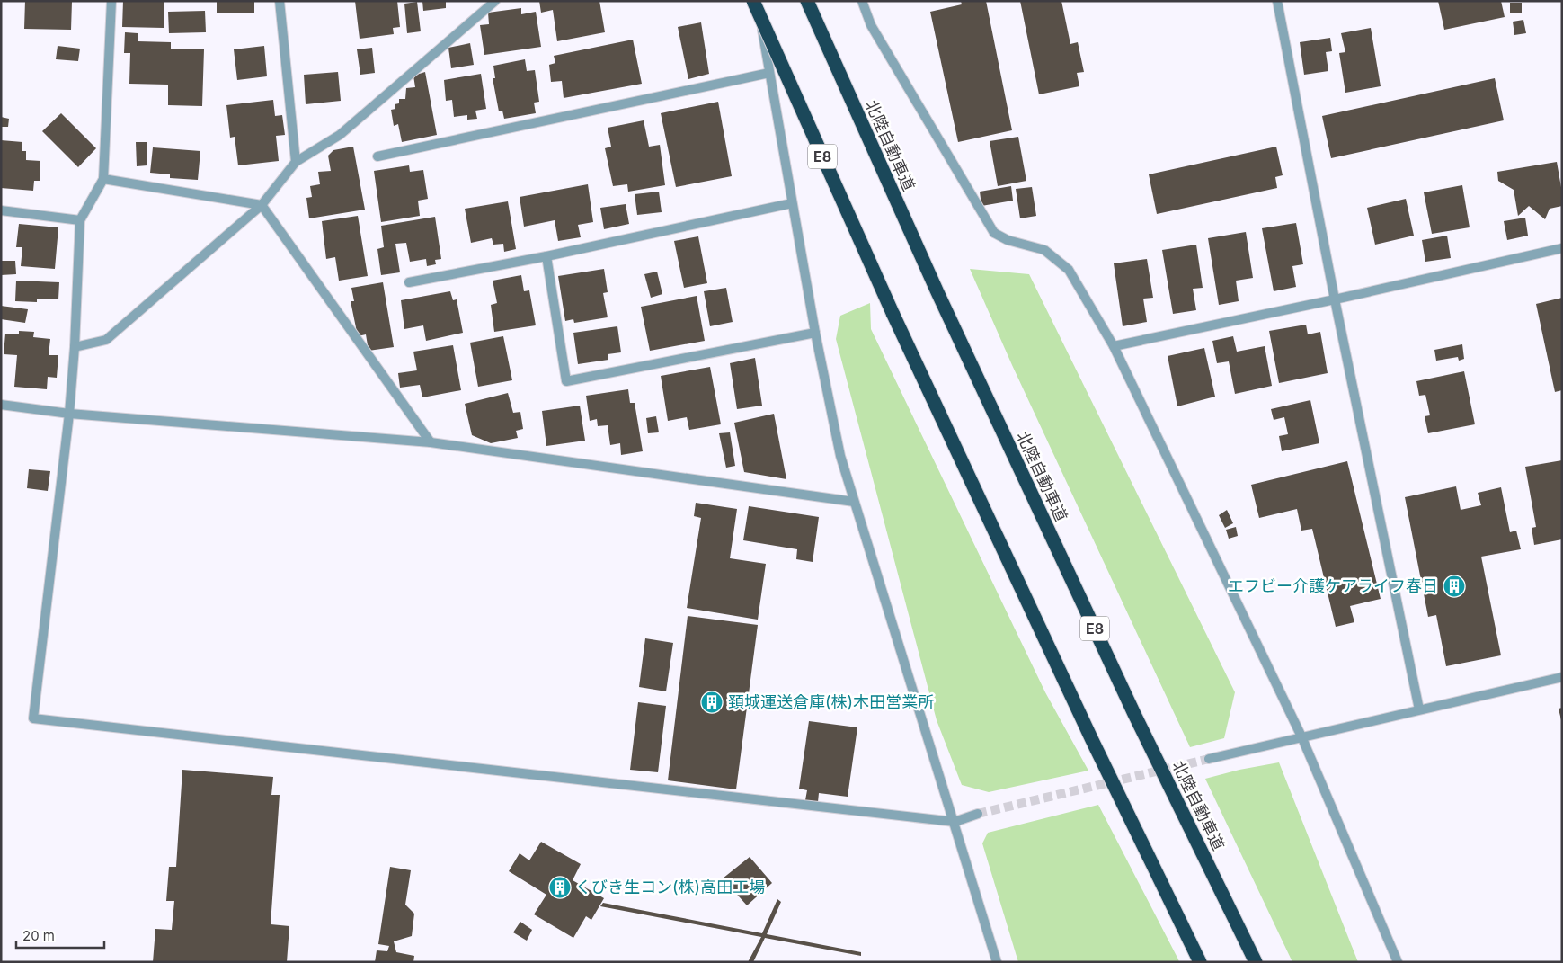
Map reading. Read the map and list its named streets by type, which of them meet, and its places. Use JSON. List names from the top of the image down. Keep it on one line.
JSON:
{"streets":{"highway":["北陸自動車道","E8"]},"places":{"building":["エフビー介護ケアライフ春日","頚城運送倉庫(株)木田営業所","くびき生コン(株)高田工場"]},"scale_bar":"20 m"}
